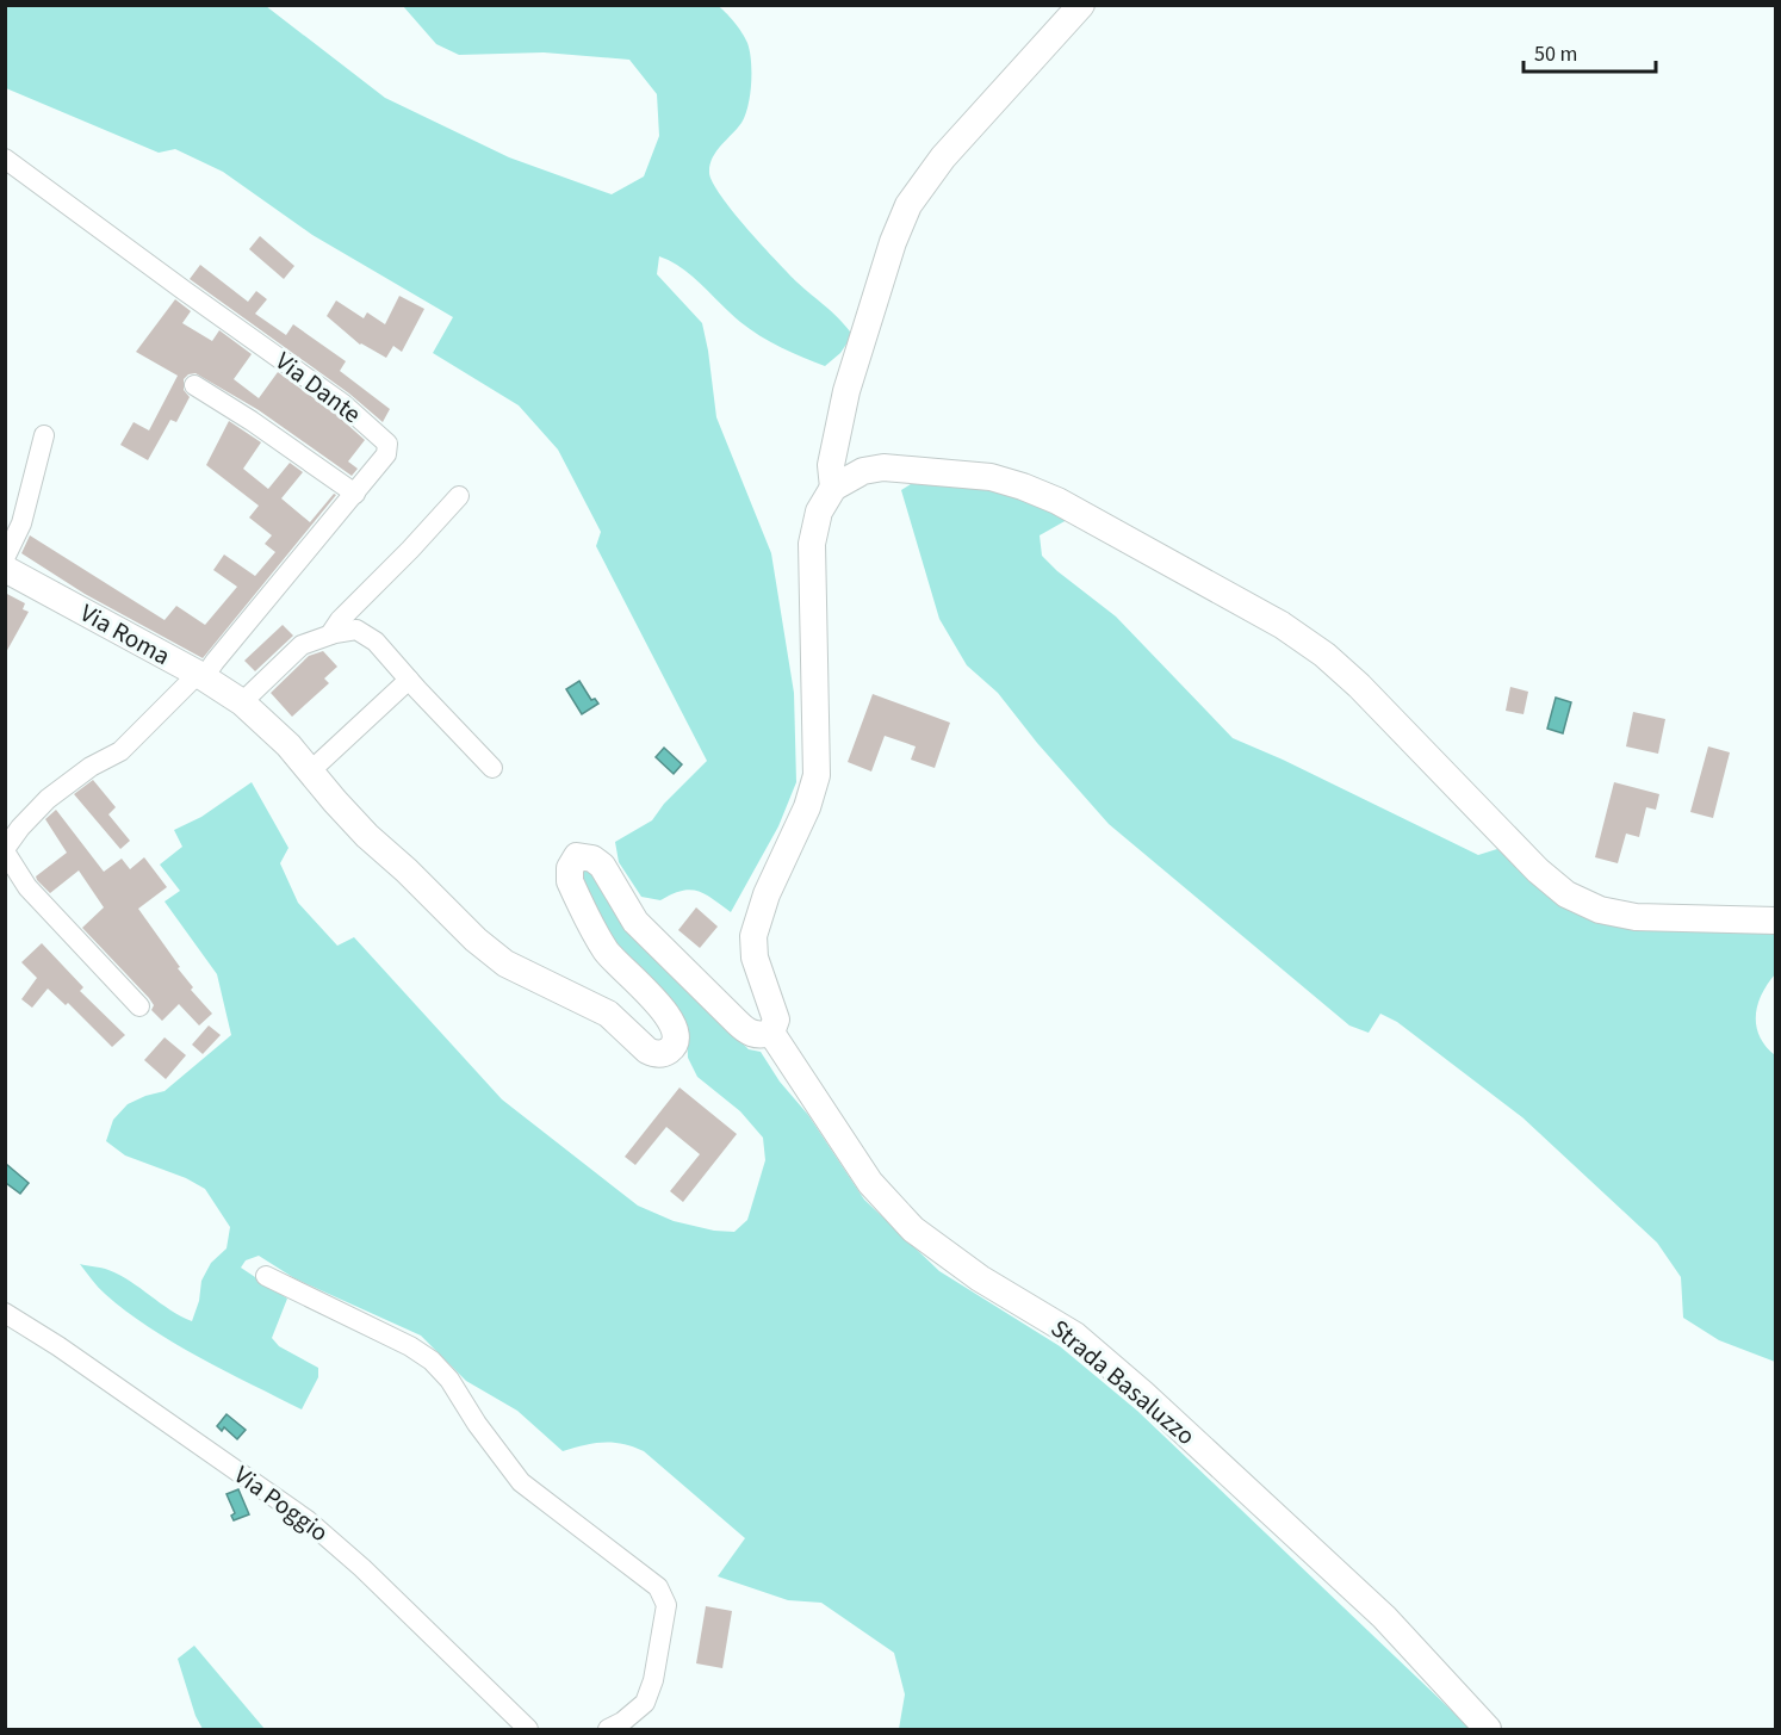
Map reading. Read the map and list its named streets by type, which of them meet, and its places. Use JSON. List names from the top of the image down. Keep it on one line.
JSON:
{"streets":{"main road":["Via Roma","Strada Basaluzzo"],"street":["Via Dante","Via Poggio"]},"crossings":[["Via Dante","Via Roma"],["Via Roma","Strada Basaluzzo"]],"scale_bar":"50 m"}
